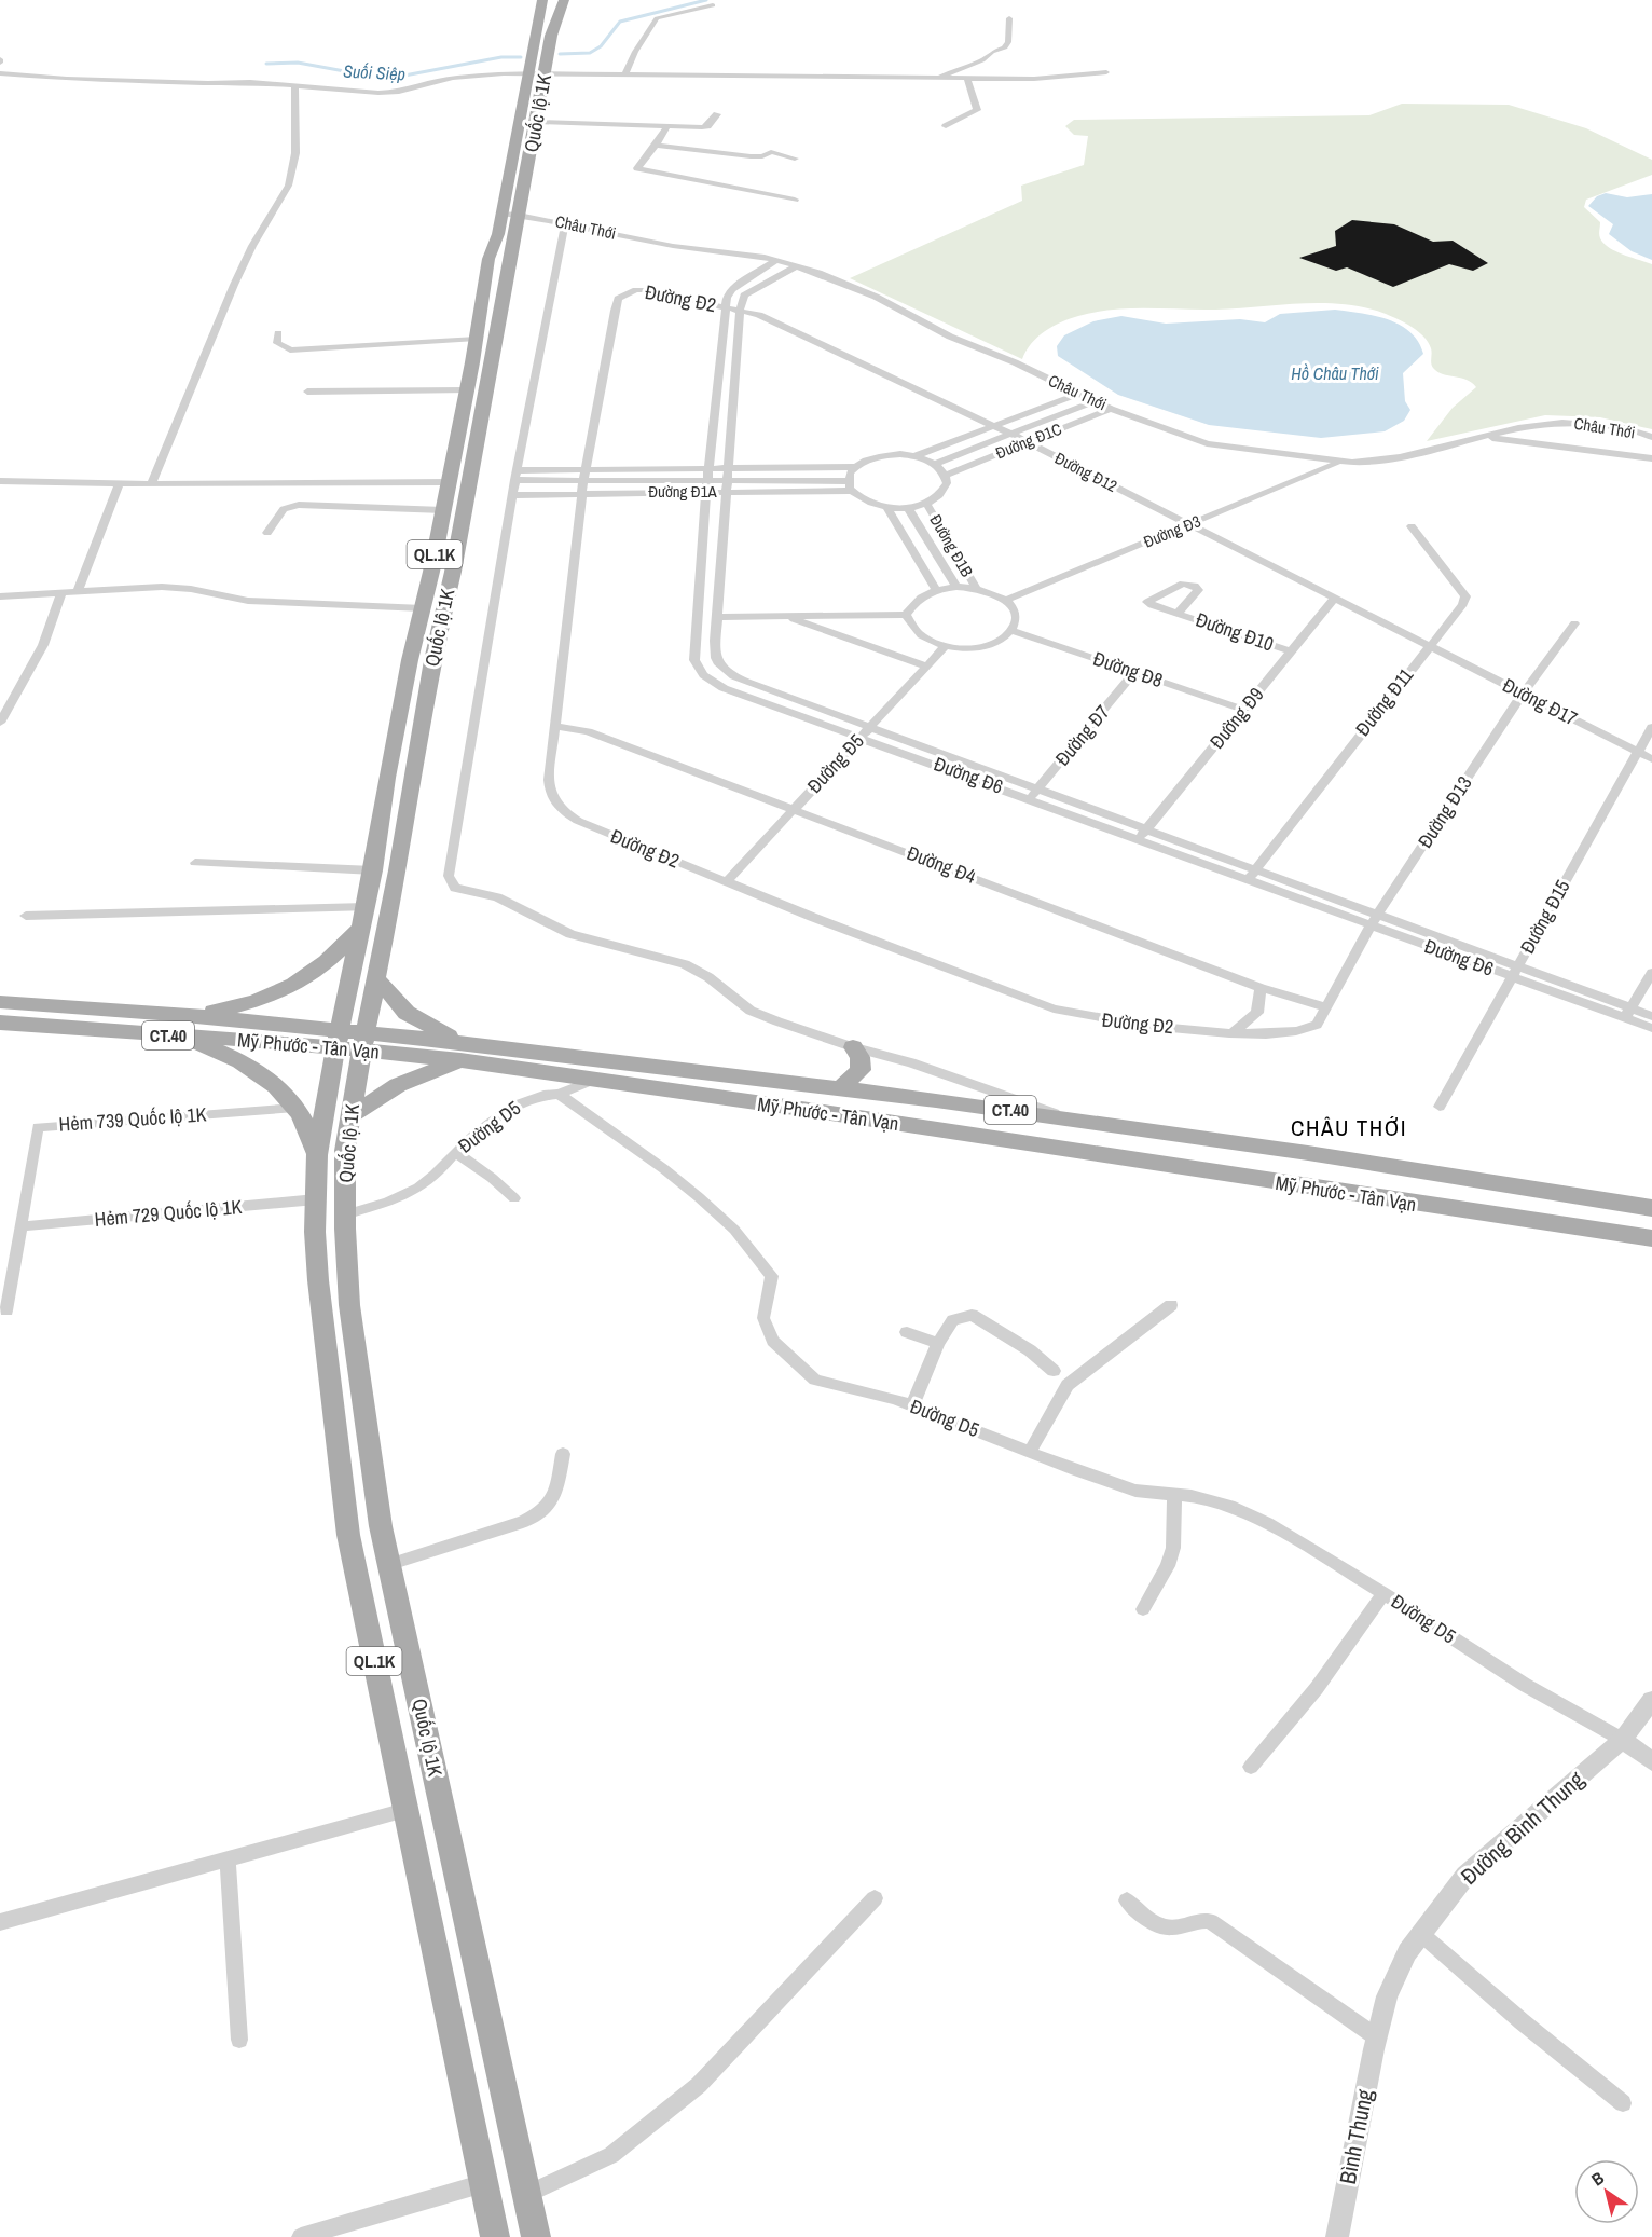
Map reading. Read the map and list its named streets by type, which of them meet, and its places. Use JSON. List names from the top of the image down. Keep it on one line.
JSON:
{"streets":{"main road":["Quốc lộ 1K","QL.1K","CT.40","Mỹ Phước - Tân Vạn"],"street":["Châu Thới","Đường Đ2","Đường Đ1C","Đường Đ12","Đường Đ1A","Đường Đ3","Đường Đ1B","Đường Đ10","Đường Đ8","Đường Đ11","Đường Đ17","Đường Đ9","Đường Đ7","Đường Đ5","Đường Đ6","Đường Đ13","Đường Đ4","Đường Đ15","Hẻm 739 Quốc lộ 1K","Đường D5","Hẻm 729 Quốc lộ 1K","Đường Bình Thung","Bình Thung"]},"crossings":[["Quốc lộ 1K","Châu Thới"],["Quốc lộ 1K","Mỹ Phước - Tân Vạn"],["Quốc lộ 1K","Đường D5"],["Quốc lộ 1K","Hẻm 729 Quốc lộ 1K"],["Châu Thới","Đường Đ1C"],["Châu Thới","Đường Đ3"],["Châu Thới","Đường Đ6"],["Đường Đ2","Đường Đ12"],["Đường Đ2","Đường Đ1A"],["Đường Đ2","Đường Đ5"],["Đường Đ2","Đường Đ6"],["Đường Đ2","Đường Đ13"],["Đường Đ2","Đường Đ4"],["Đường Đ1C","Đường Đ12"],["Đường Đ12","Đường Đ3"],["Đường Đ12","Đường Đ11"],["Đường Đ12","Đường Đ17"],["Đường Đ12","Đường Đ9"],["Đường Đ12","Đường Đ6"],["Đường Đ1A","Đường Đ6"],["Đường Đ3","Đường Đ1B"],["Đường Đ3","Đường Đ8"],["Đường Đ3","Đường Đ5"],["Đường Đ1B","Đường Đ8"],["Đường Đ1B","Đường Đ5"],["Đường Đ10","Đường Đ9"],["Đường Đ8","Đường Đ9"],["Đường Đ8","Đường Đ7"],["Đường Đ8","Đường Đ5"],["Đường Đ11","Đường Đ17"],["Đường Đ11","Đường Đ6"],["Đường Đ17","Đường Đ13"],["Đường Đ17","Đường Đ15"],["Đường Đ9","Đường Đ6"],["Đường Đ7","Đường Đ6"],["Đường Đ5","Đường Đ6"],["Đường Đ5","Đường Đ4"],["Đường Đ6","Đường Đ13"],["Đường Đ6","Đường Đ15"],["Đường Đ13","Đường Đ4"],["Hẻm 739 Quốc lộ 1K","Hẻm 729 Quốc lộ 1K"],["Đường D5","Đường Bình Thung"],["Đường Bình Thung","Bình Thung"]],"districts":["CHÂU THỚI"],"water":["Suối Siệp","Hồ Châu Thới"],"north":"top left"}
